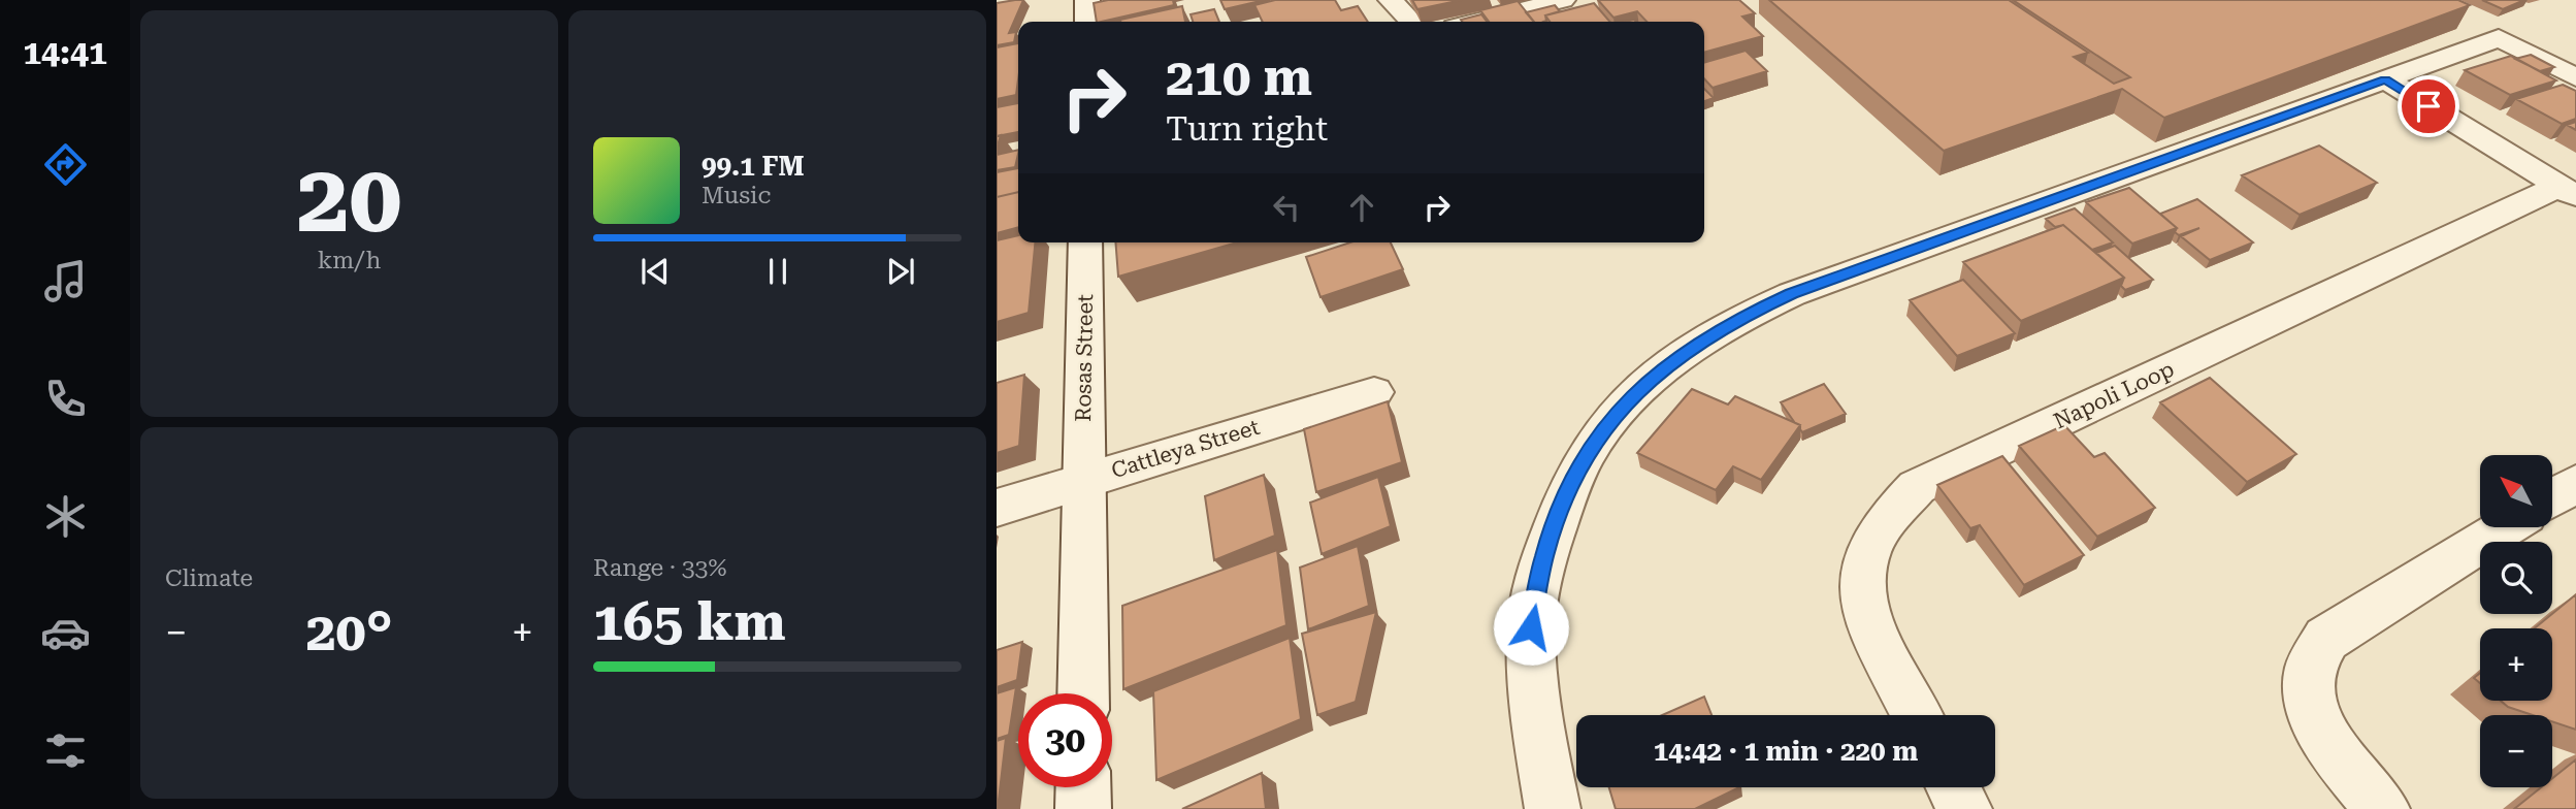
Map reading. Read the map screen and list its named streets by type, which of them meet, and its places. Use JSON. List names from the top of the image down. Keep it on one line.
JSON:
{"streets":{"street":["Rosas Street","Napoli Loop","Cattleya Street"]},"crossings":[["Rosas Street","Cattleya Street"]],"north":"top left","page":{"tabs":"14:41","tile":[["20","km/h"],"Climate",["Range · 33%","165 km"]],"turn":["210 m","Turn right"],"song":["99.1 FM","Music"],"map_buttons":["+","−"],"heat":["−","20°","+"],"limit":"30","trip":"14:42 · 1 min · 220 m"}}
